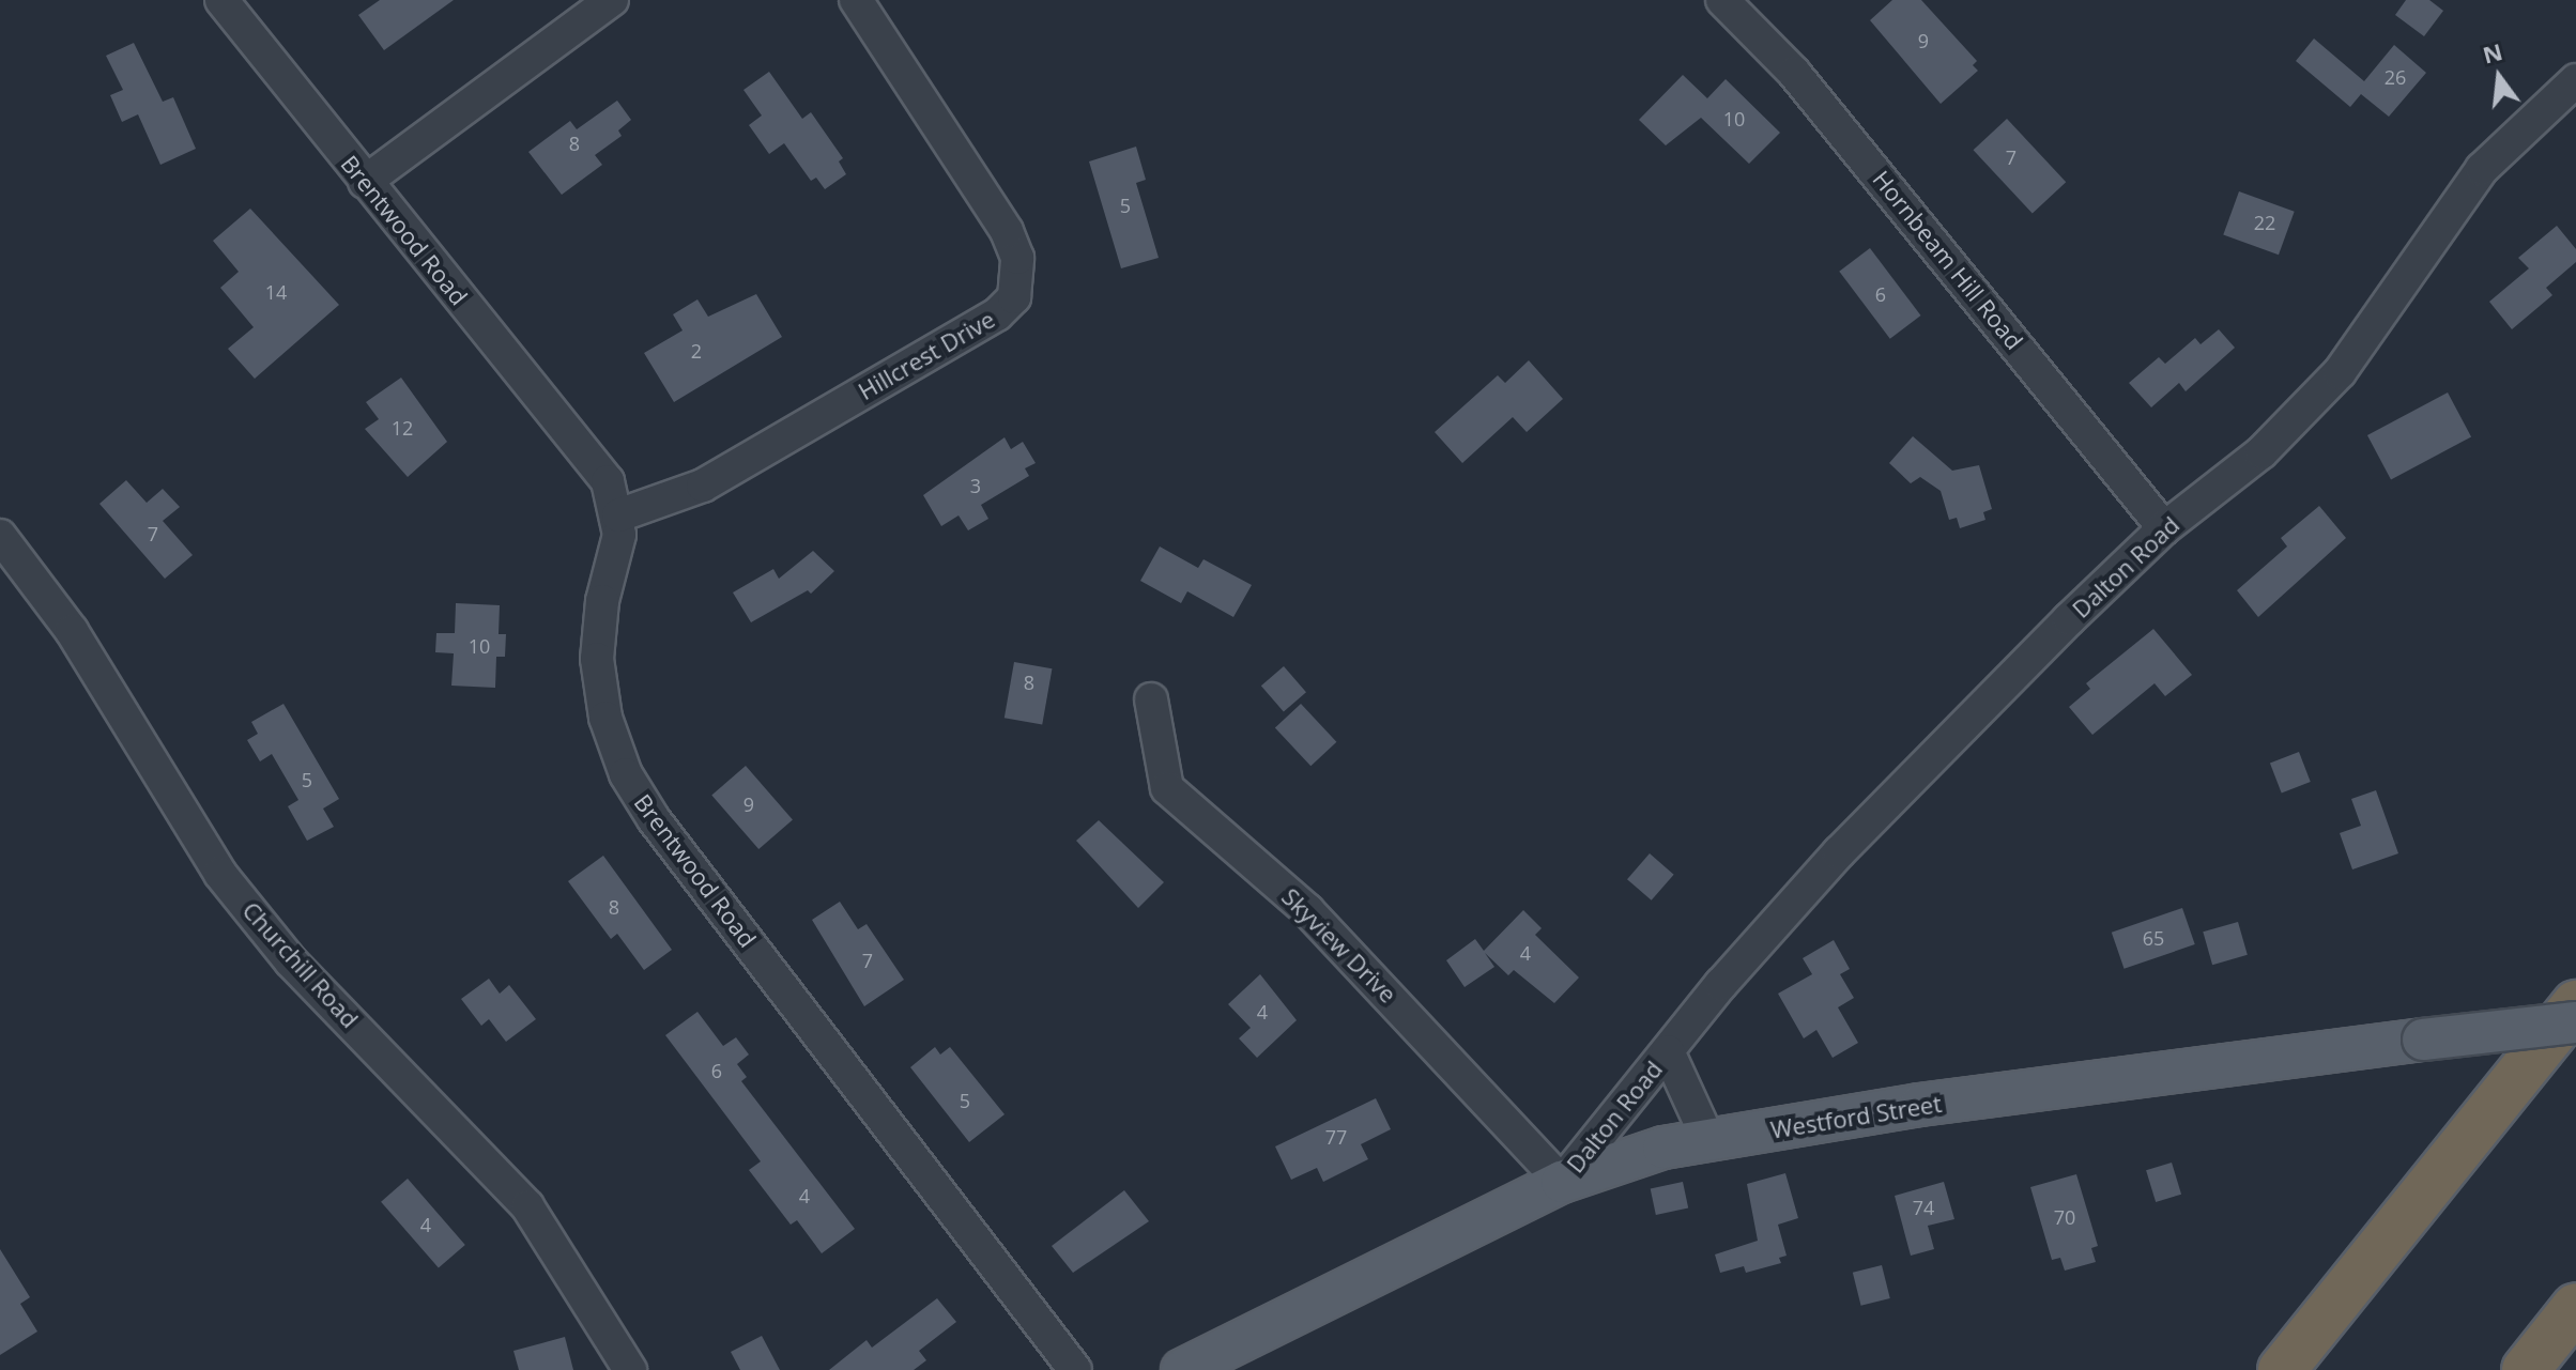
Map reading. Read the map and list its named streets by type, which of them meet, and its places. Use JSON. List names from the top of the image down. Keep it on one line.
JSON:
{"streets":{"main road":["Westford Street"],"street":["Brentwood Road","Hornbeam Hill Road","Hillcrest Drive","Dalton Road","Skyview Drive","Churchill Road"]},"crossings":[["Brentwood Road","Hillcrest Drive"],["Hornbeam Hill Road","Dalton Road"],["Dalton Road","Skyview Drive"],["Dalton Road","Westford Street"],["Skyview Drive","Westford Street"]],"house_numbers":["9","26","10","8","7","5","22","14","6","2","12","3","7","10","8","5","9","8","65","4","7","4","6","5","77","4","74","70","4"],"north":"top"}
